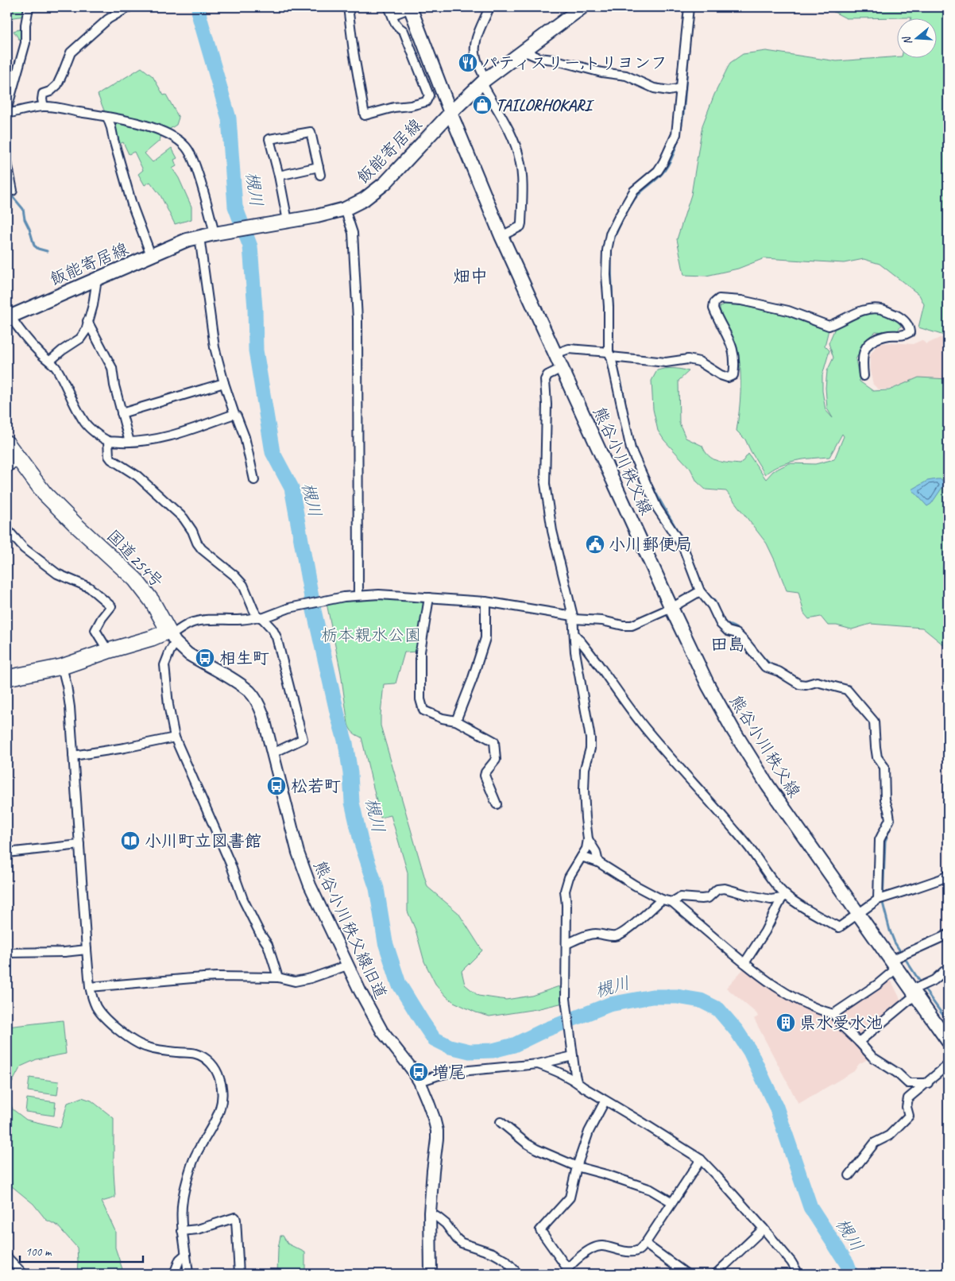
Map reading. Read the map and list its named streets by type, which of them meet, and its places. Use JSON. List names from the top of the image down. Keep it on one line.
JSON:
{"streets":{"highway":["国道254号"],"main road":["飯能寄居線","熊谷小川秩父線"],"street":["熊谷小川秩父線旧道"]},"crossings":[["飯能寄居線","熊谷小川秩父線"],["国道254号","熊谷小川秩父線旧道"]],"districts":["畑中","田島"],"water":["槻川"],"parks":["栃本親水公園"],"places":{"restaurant":["パティスリー,トリヨンフ"],"shop":["TAILORHOKARI"],"public building":["小川郵便局"],"bus stop":["相生町","松若町","増尾"],"library":["小川町立図書館"],"building":["県水受水池"]},"scale_bar":"100 m","north":"left"}
